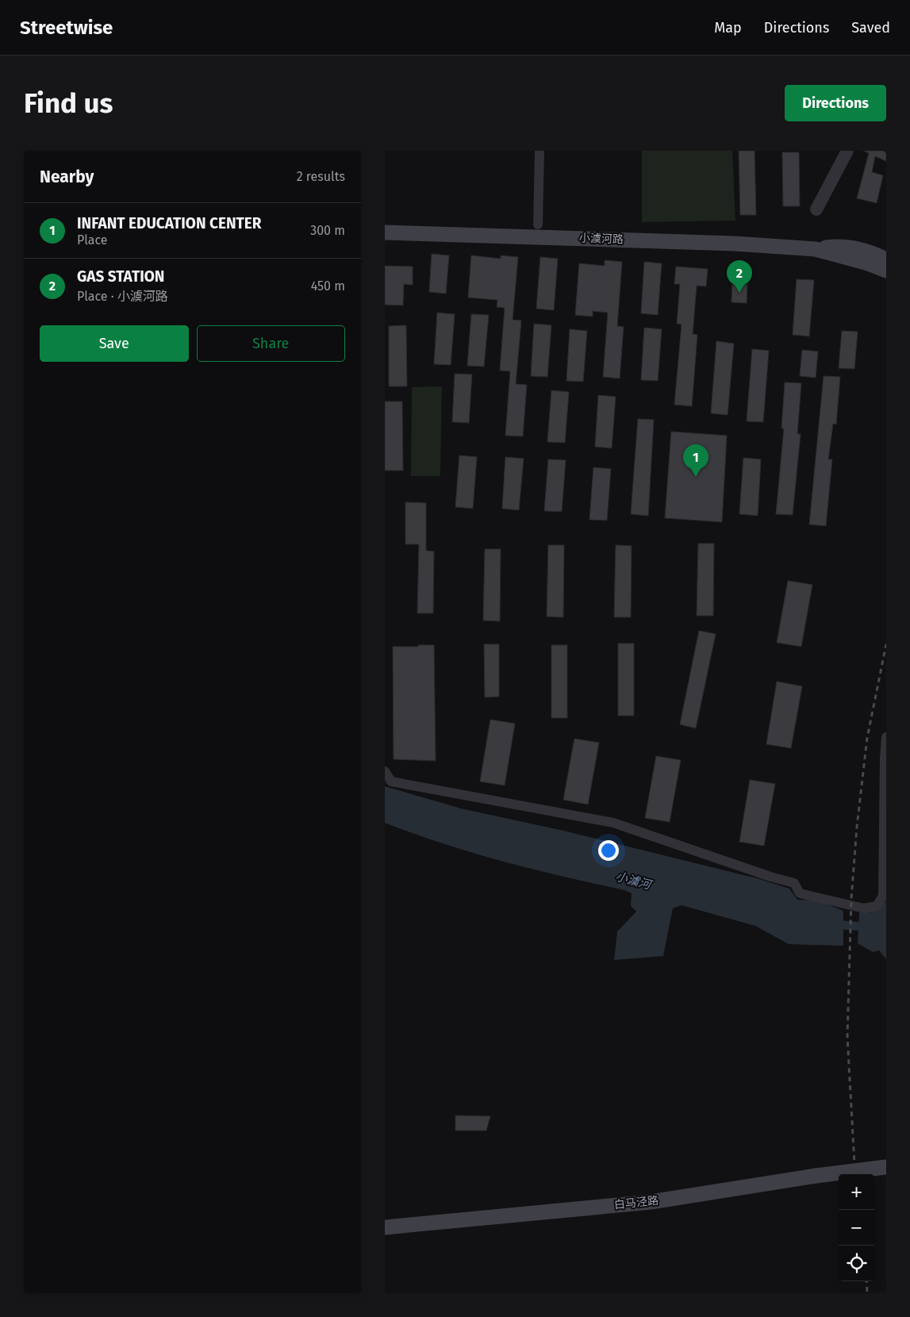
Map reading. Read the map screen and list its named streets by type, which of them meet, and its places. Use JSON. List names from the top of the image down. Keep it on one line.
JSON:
{"streets":{"main road":["小澞河路","白马泾路"]},"water":["小澞河"],"page":{"header":"Streetwise","nav":["Map","Directions","Saved"],"buttons":["Directions",["Save","Share"]],"title":"Find us","heading":["Nearby","2 results"],"list":[{"mark":"1","name":"INFANT EDUCATION CENTER","note":"Place","value":"300 m"},{"mark":"2","name":"GAS STATION","note":"Place · 小澞河路","value":"450 m"}],"pins":["2","1"],"map_buttons":["+","−"]}}
